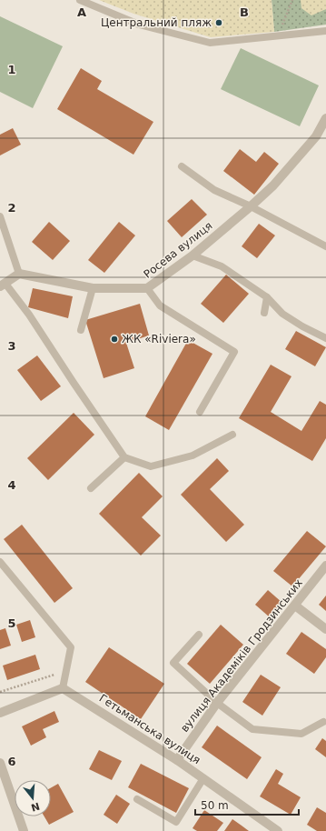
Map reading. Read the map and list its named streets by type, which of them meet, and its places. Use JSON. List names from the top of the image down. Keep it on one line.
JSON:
{"streets":{"street":["Росева вулиця","вулиця Академіків Гродзинських","Гетьманська вулиця"]},"crossings":[["вулиця Академіків Гродзинських","Гетьманська вулиця"]],"places":["Центральний пляж","ЖК «Riviera»"],"scale_bar":"50 m","north":"bottom","grid":{"columns":["A","B"],"rows":["1","2","3","4","5","6"]}}
